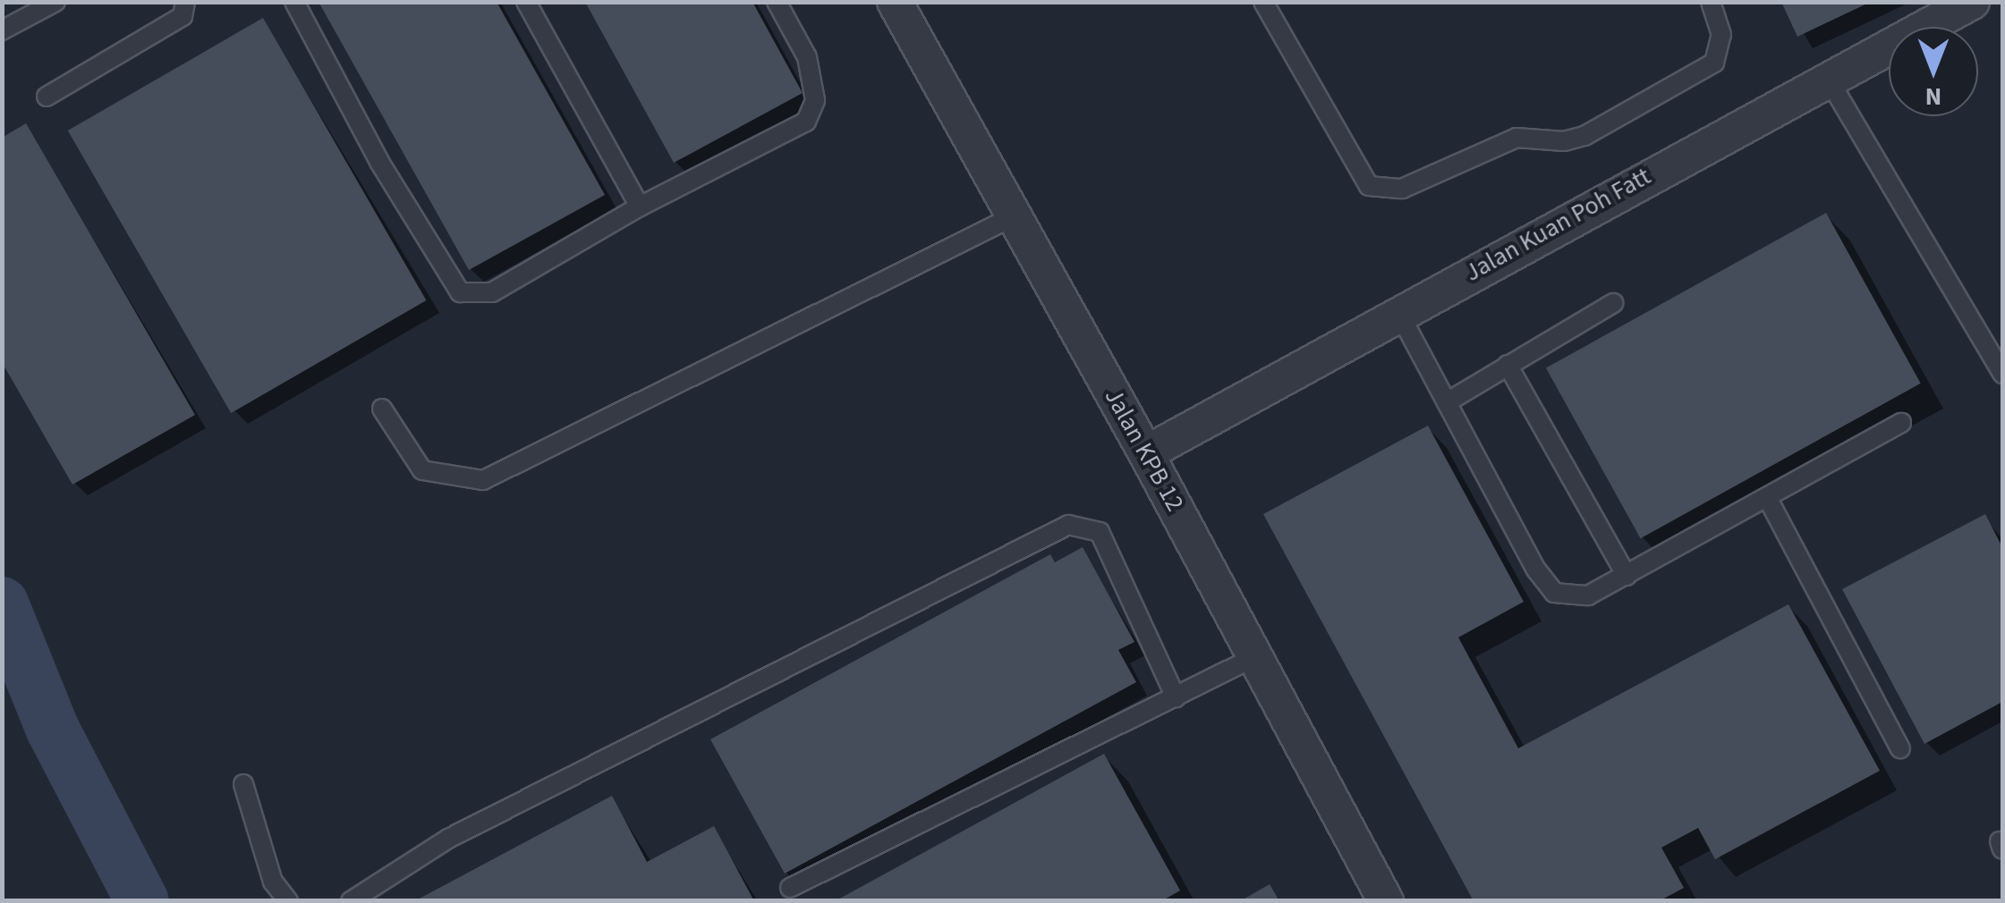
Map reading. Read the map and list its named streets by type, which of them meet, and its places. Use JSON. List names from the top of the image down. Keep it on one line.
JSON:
{"streets":{"street":["Jalan Kuan Poh Fatt","Jalan KPB 12"]},"crossings":[["Jalan Kuan Poh Fatt","Jalan KPB 12"]],"north":"bottom"}
